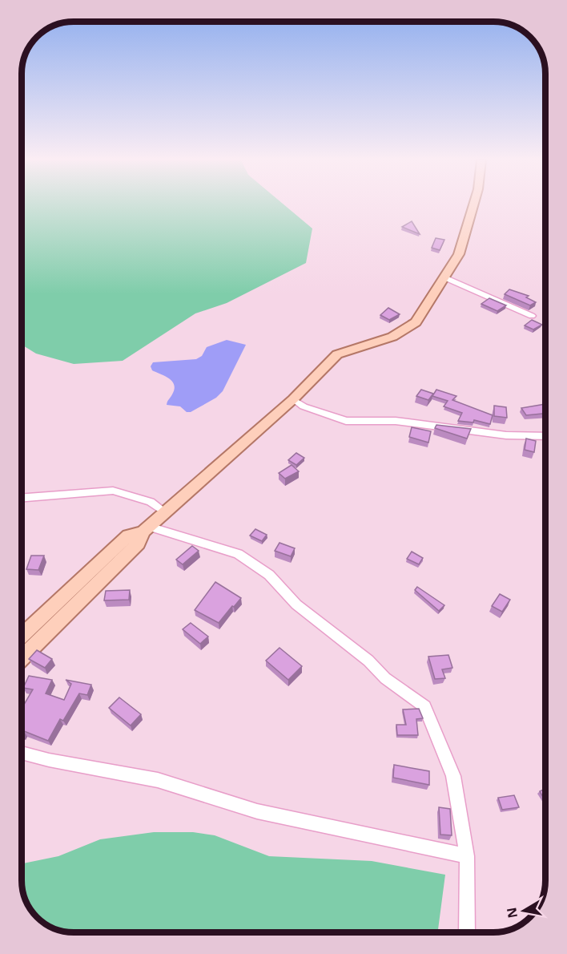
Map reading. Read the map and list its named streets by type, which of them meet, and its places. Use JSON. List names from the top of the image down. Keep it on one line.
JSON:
{"north":"left"}
